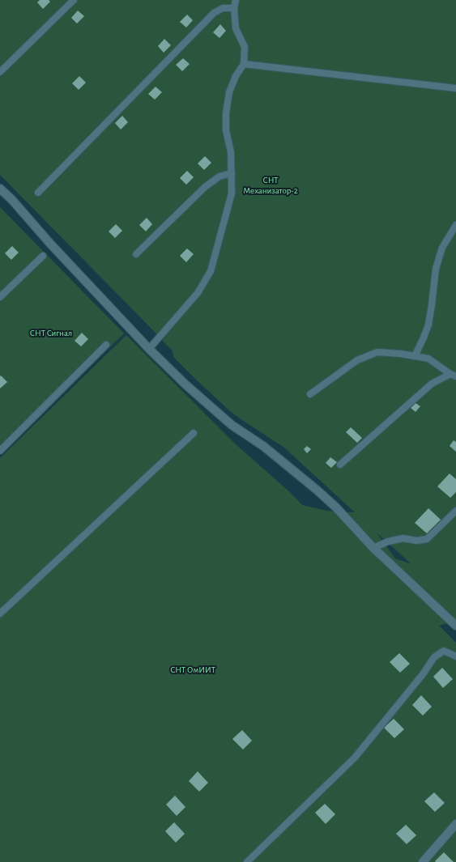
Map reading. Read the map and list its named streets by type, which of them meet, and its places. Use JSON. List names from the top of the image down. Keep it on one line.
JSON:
{"parks":["СНТ Механизатор-2","СНТ Сигнал","СНТ ОмИИТ"]}
